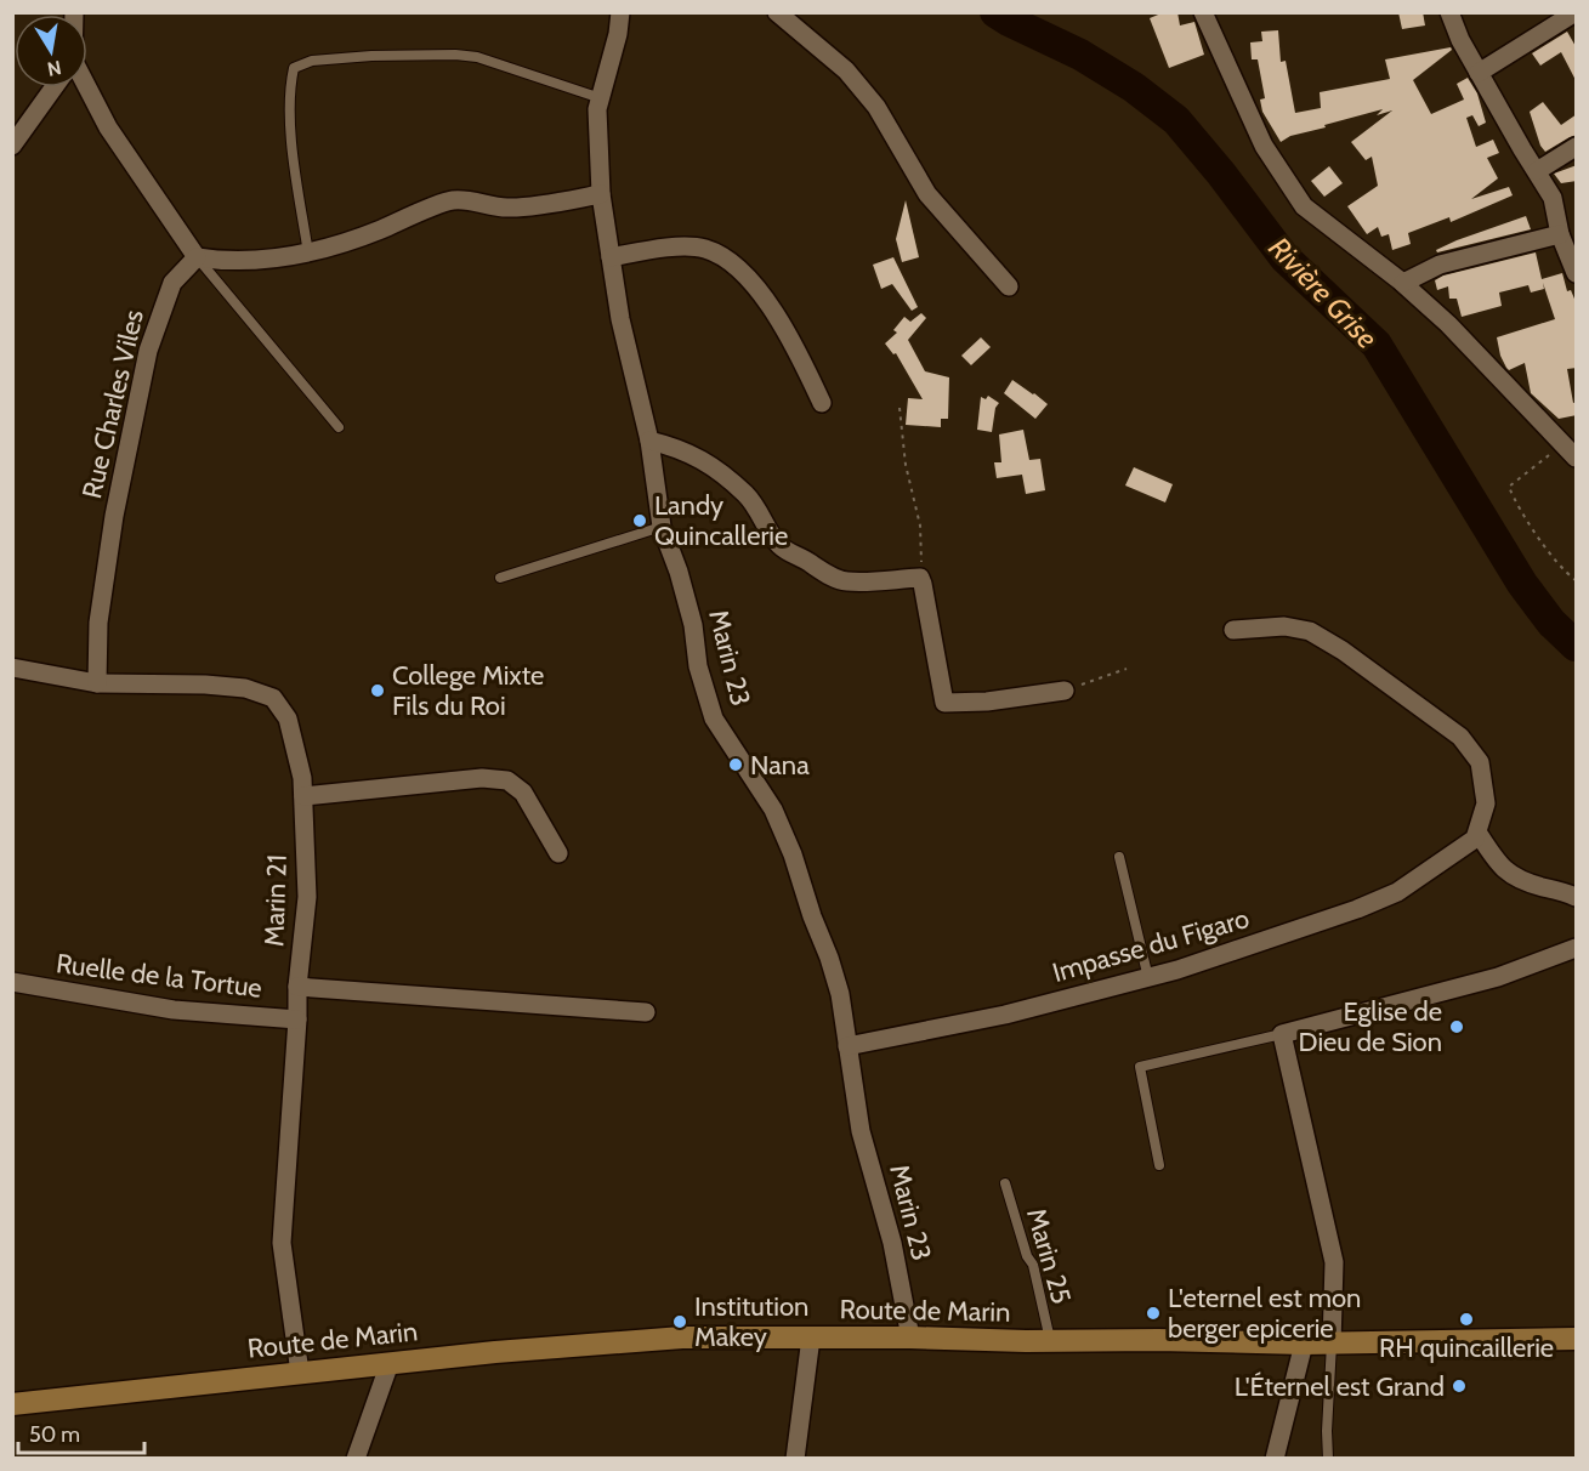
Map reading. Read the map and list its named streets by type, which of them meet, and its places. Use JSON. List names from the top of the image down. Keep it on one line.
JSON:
{"streets":{"main road":["Route de Marin"],"street":["Rue Charles Viles","Marin 23","Marin 21","Impasse du Figaro","Ruelle de la Tortue"],"lane":["Marin 25"]},"crossings":[["Rue Charles Viles","Marin 21"],["Marin 23","Impasse du Figaro"],["Marin 23","Route de Marin"],["Marin 21","Ruelle de la Tortue"],["Marin 21","Route de Marin"],["Marin 25","Route de Marin"]],"water":["Rivière Grise"],"places":["Landy Quincallerie","College Mixte Fils du Roi","Nana","Eglise de Dieu de Sion","L'eternel est mon berger epicerie","RH quincaillerie","Institution Makey","L'Éternel est Grand"],"scale_bar":"50 m","north":"bottom"}
